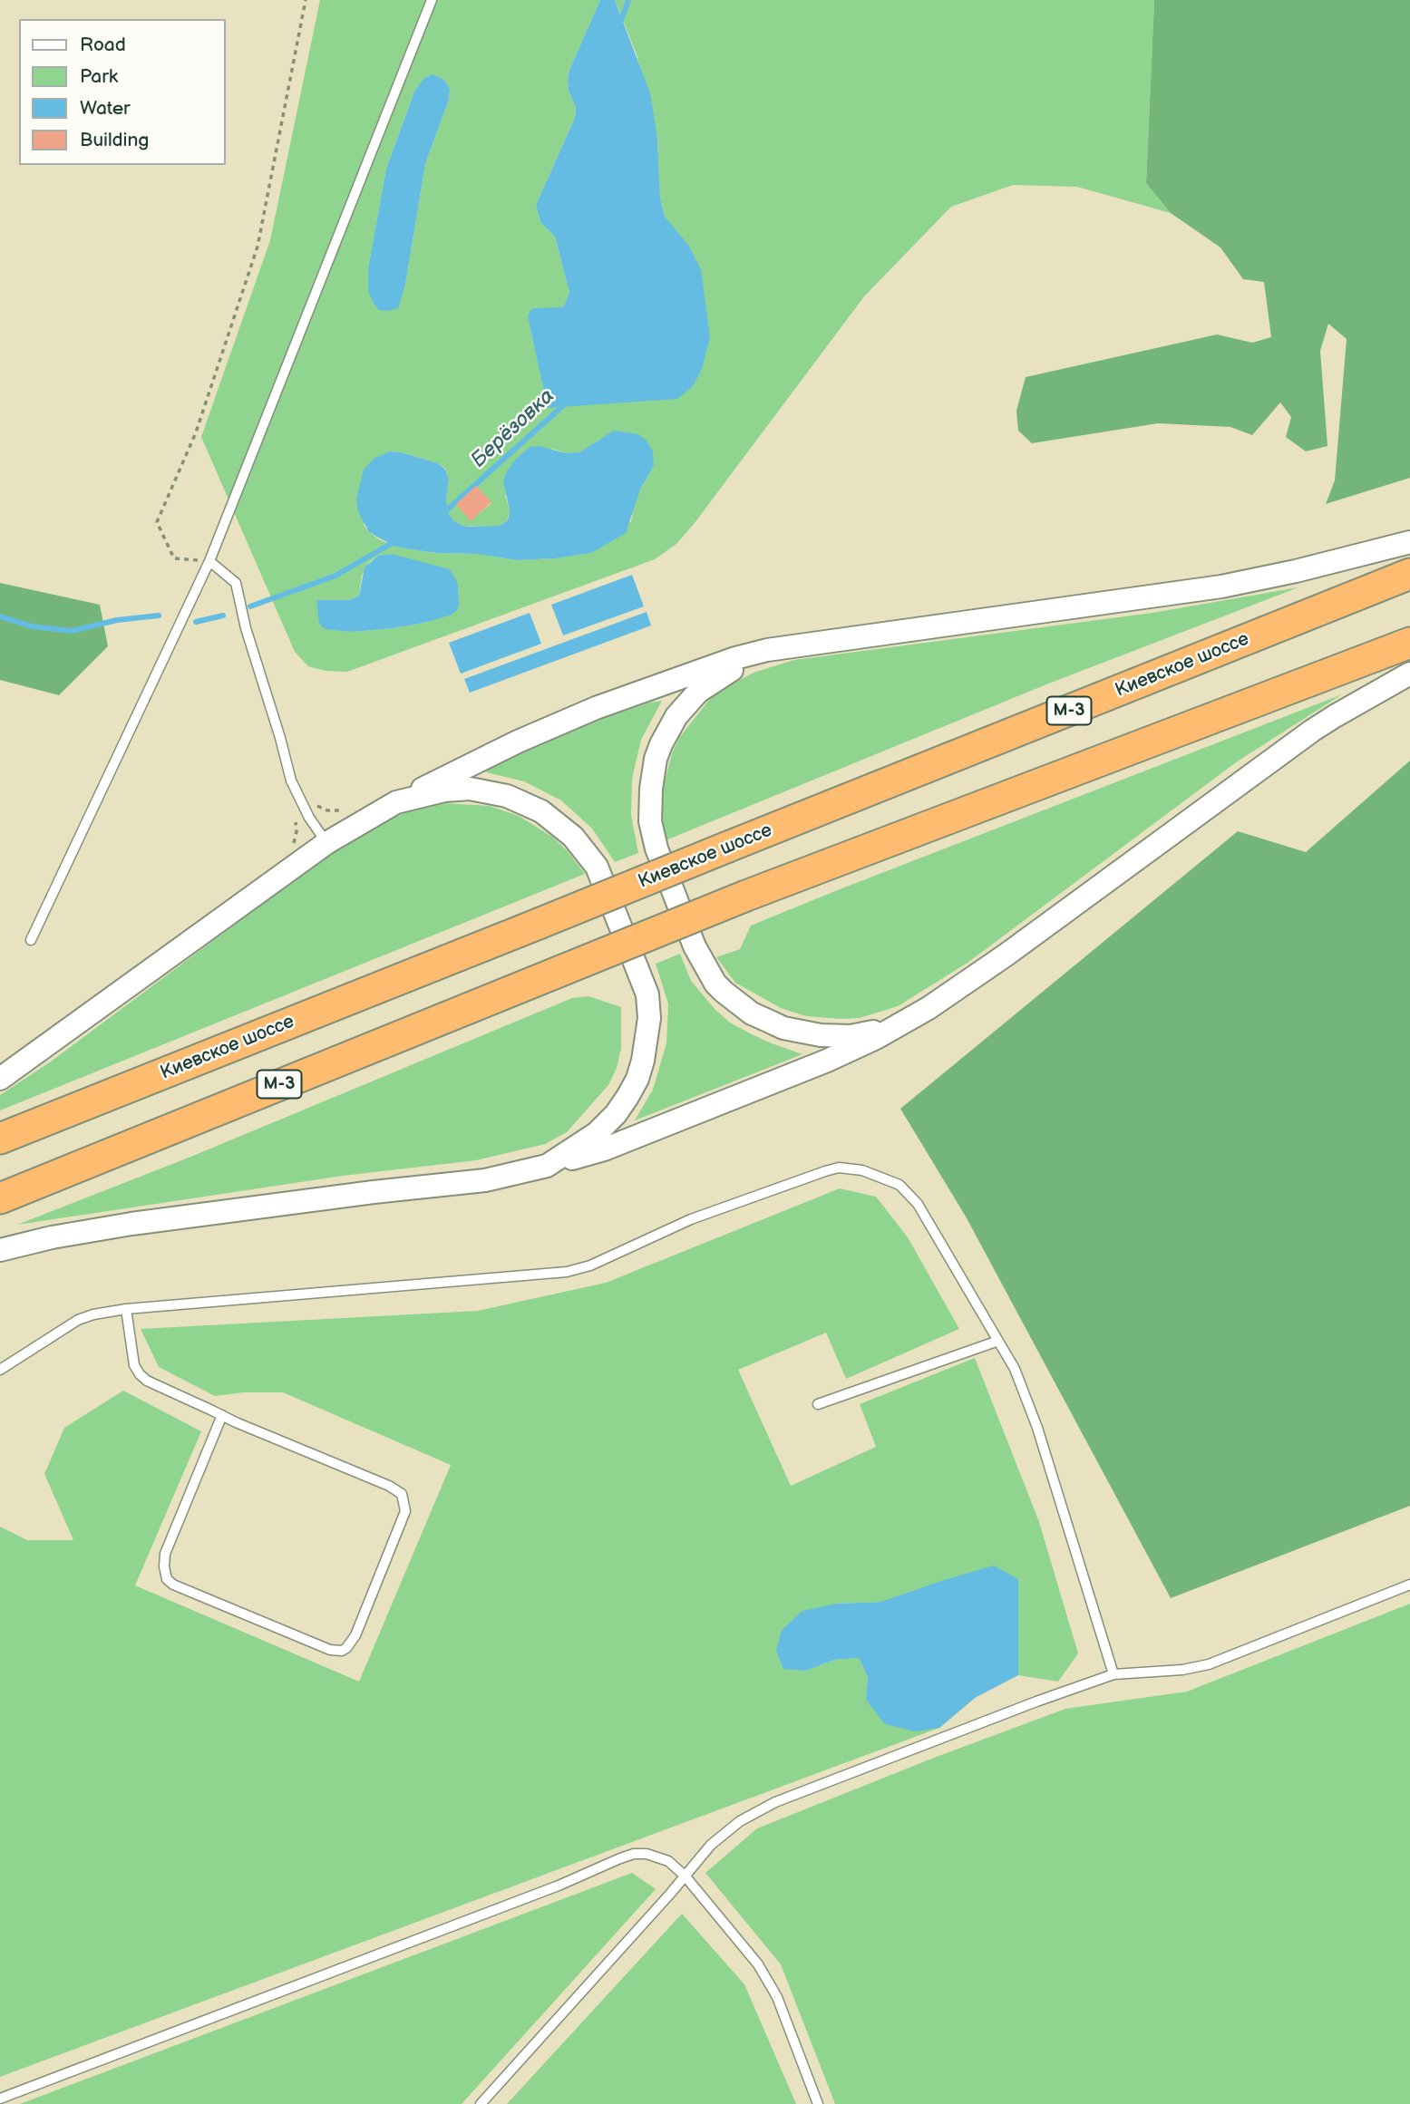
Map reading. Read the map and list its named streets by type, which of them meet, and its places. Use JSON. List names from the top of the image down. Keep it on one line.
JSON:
{"streets":{"highway":["Киевское шоссе","М-3"]},"water":["Берёзовка"],"legend":["Road","Park","Water","Building"]}
